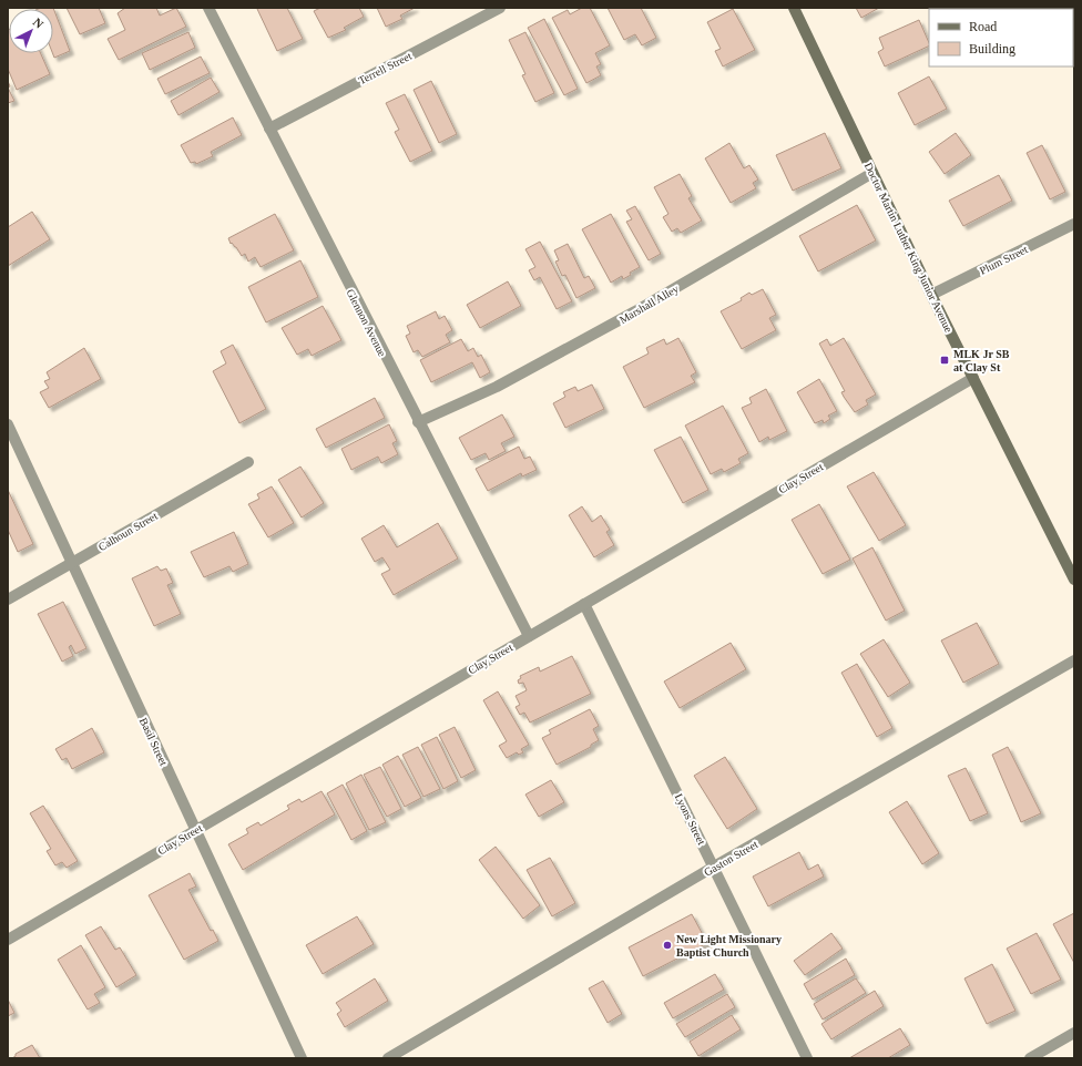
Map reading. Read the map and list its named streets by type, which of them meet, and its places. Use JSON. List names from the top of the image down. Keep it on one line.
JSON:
{"streets":{"main road":["Doctor Martin Luther King Junior Avenue"],"street":["Terrell Street","Plum Street","Marshall Alley","Glennon Avenue","Clay Street","Calhoun Street","Basil Street","Lyons Street","Gaston Street"]},"crossings":[["Terrell Street","Glennon Avenue"],["Doctor Martin Luther King Junior Avenue","Plum Street"],["Doctor Martin Luther King Junior Avenue","Marshall Alley"],["Doctor Martin Luther King Junior Avenue","Clay Street"],["Marshall Alley","Glennon Avenue"],["Glennon Avenue","Clay Street"],["Clay Street","Basil Street"],["Clay Street","Lyons Street"],["Calhoun Street","Basil Street"],["Lyons Street","Gaston Street"]],"places":{"transit":["MLK Jr SB at Clay St"],"other":["New Light Missionary Baptist Church"]},"legend":["Road","Building"],"north":"top right"}
